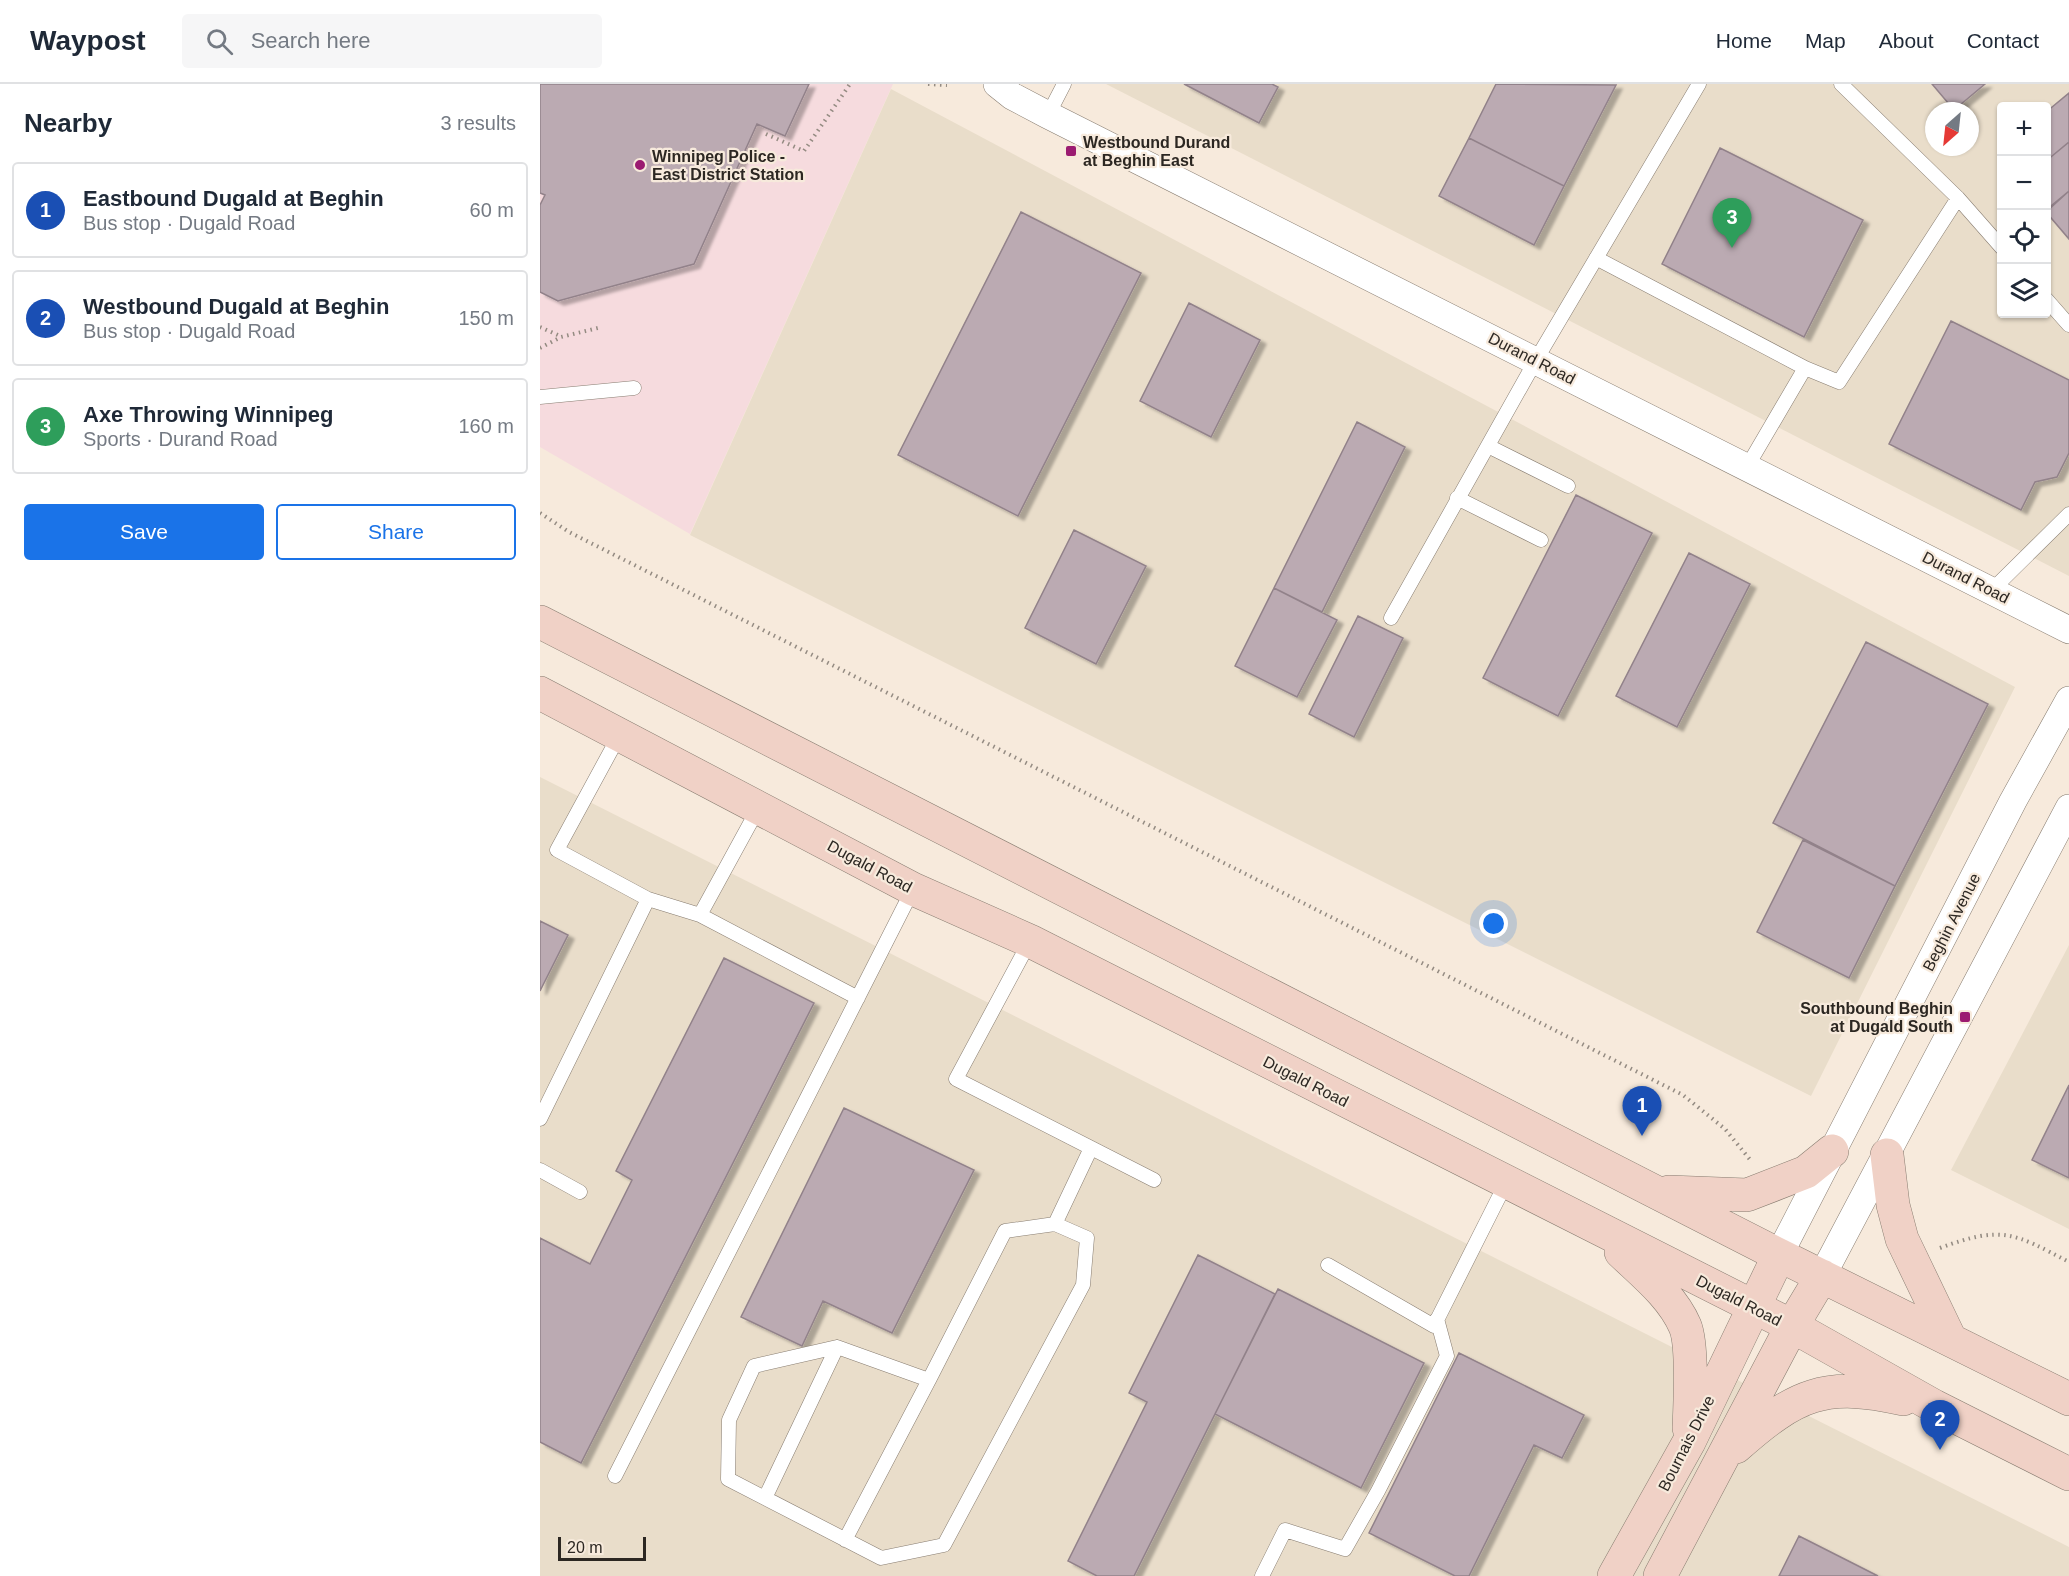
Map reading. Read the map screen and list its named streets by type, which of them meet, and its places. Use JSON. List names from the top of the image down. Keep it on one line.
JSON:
{"streets":{"main road":["Dugald Road","Beghin Avenue","Bournais Drive"],"street":["Durand Road"]},"crossings":[["Dugald Road","Beghin Avenue"],["Dugald Road","Bournais Drive"],["Beghin Avenue","Bournais Drive"]],"places":{"transit":["Westbound Durand at Beghin East","Southbound Beghin at Dugald South"],"other":["Winnipeg Police - East District Station"]},"scale_bar":"20 m","north":"bottom left","page":{"header":"Waypost","search":"Search here","nav":["Home","Map","About","Contact"],"heading":["Nearby","3 results"],"map_buttons":["+","−"],"list":[{"mark":"1","name":"Eastbound Dugald at Beghin","note":"Bus stop · Dugald Road","value":"60 m"},{"mark":"2","name":"Westbound Dugald at Beghin","note":"Bus stop · Dugald Road","value":"150 m"},{"mark":"3","name":"Axe Throwing Winnipeg","note":"Sports · Durand Road","value":"160 m"}],"pins":["3","1","2"],"buttons":["Save","Share"],"scale":"20 m"}}
